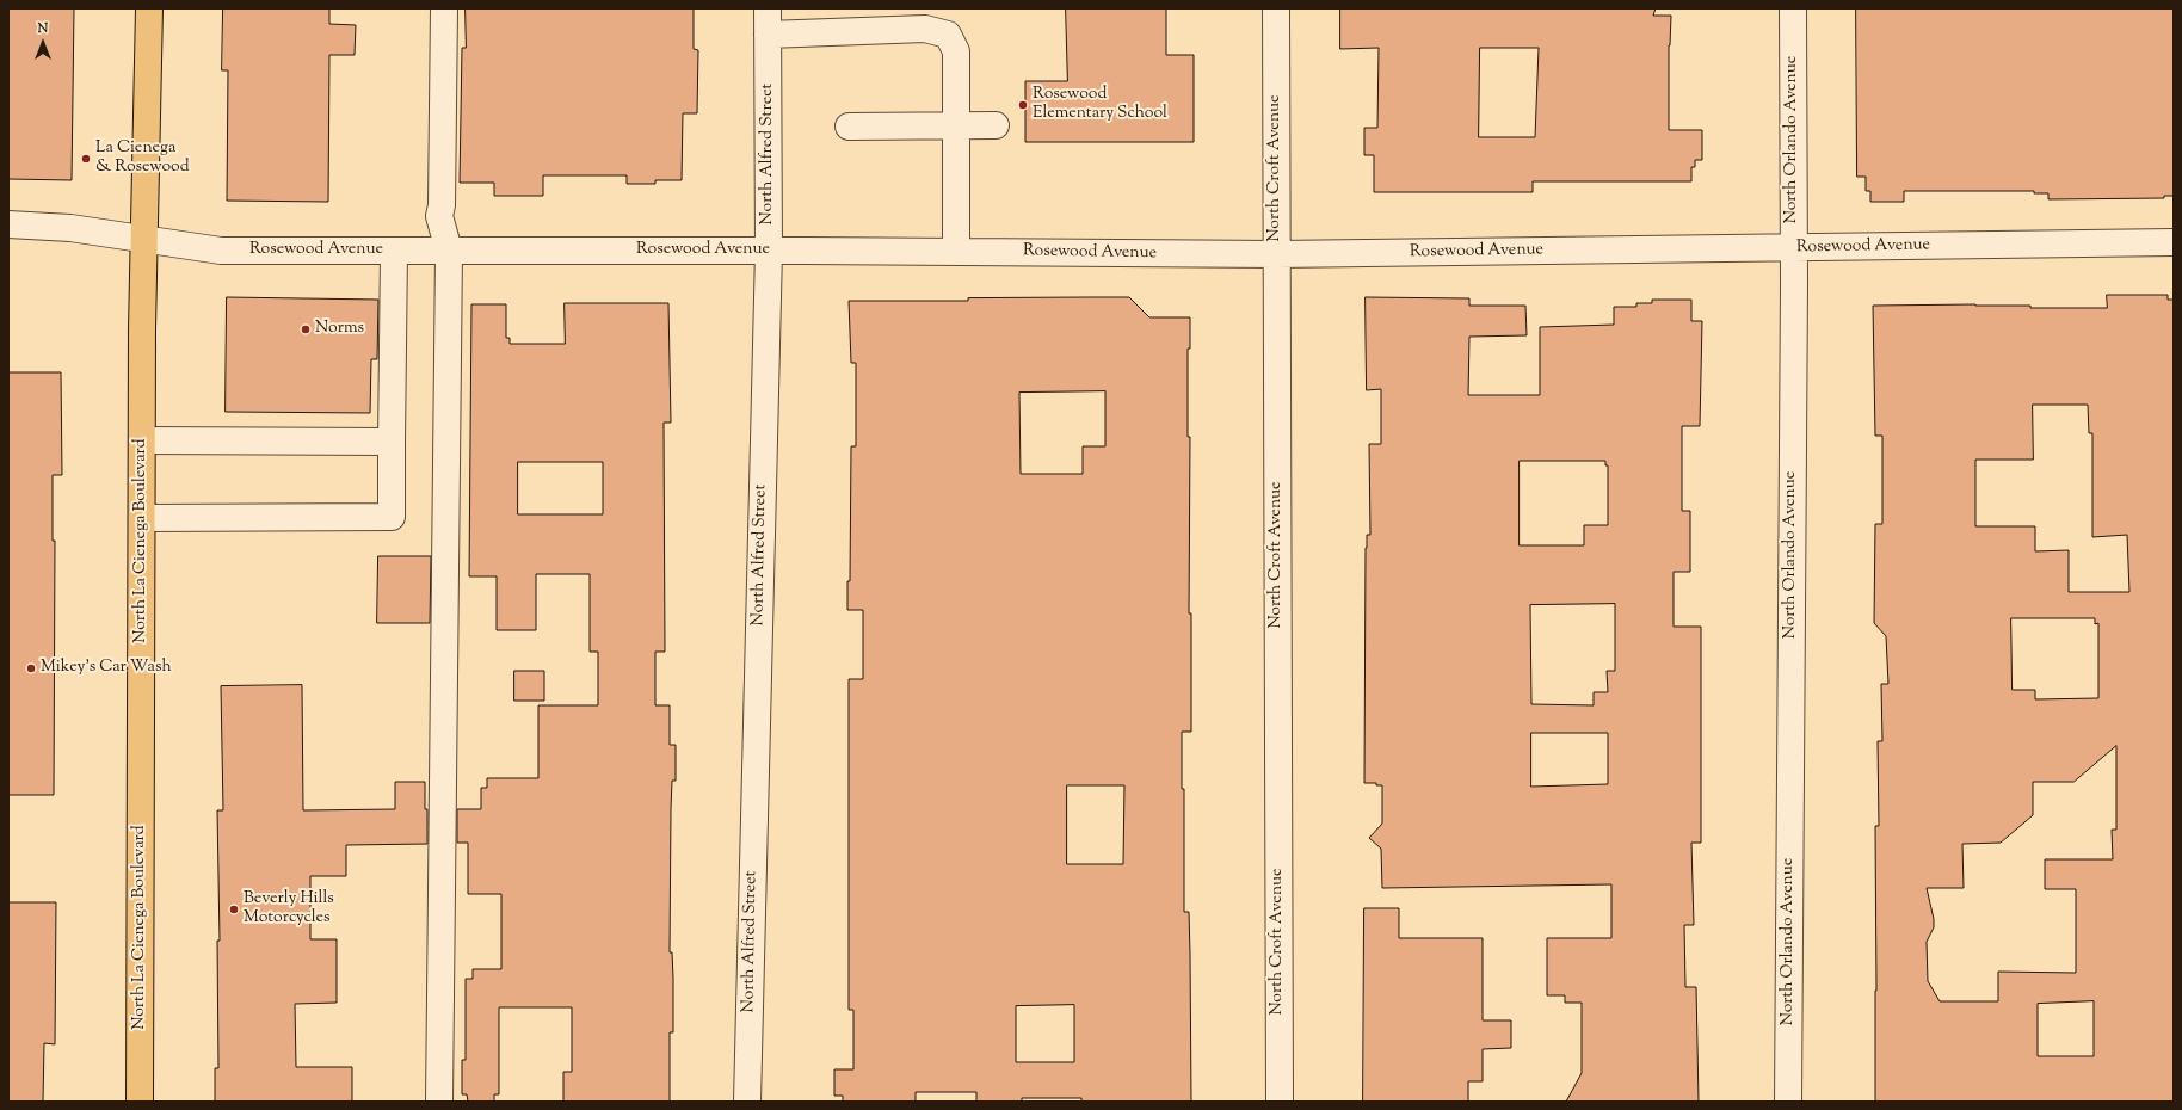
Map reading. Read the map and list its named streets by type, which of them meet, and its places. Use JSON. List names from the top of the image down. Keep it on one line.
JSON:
{"streets":{"main road":["North La Cienega Boulevard"],"street":["North Orlando Avenue","North Alfred Street","North Croft Avenue","Rosewood Avenue"]},"crossings":[["North Orlando Avenue","Rosewood Avenue"],["North Alfred Street","Rosewood Avenue"],["North Croft Avenue","Rosewood Avenue"],["Rosewood Avenue","North La Cienega Boulevard"]],"places":["Rosewood Elementary School","La Cienega & Rosewood","Norms","Mikey's Car Wash","Beverly Hills Motorcycles"],"north":"top"}
